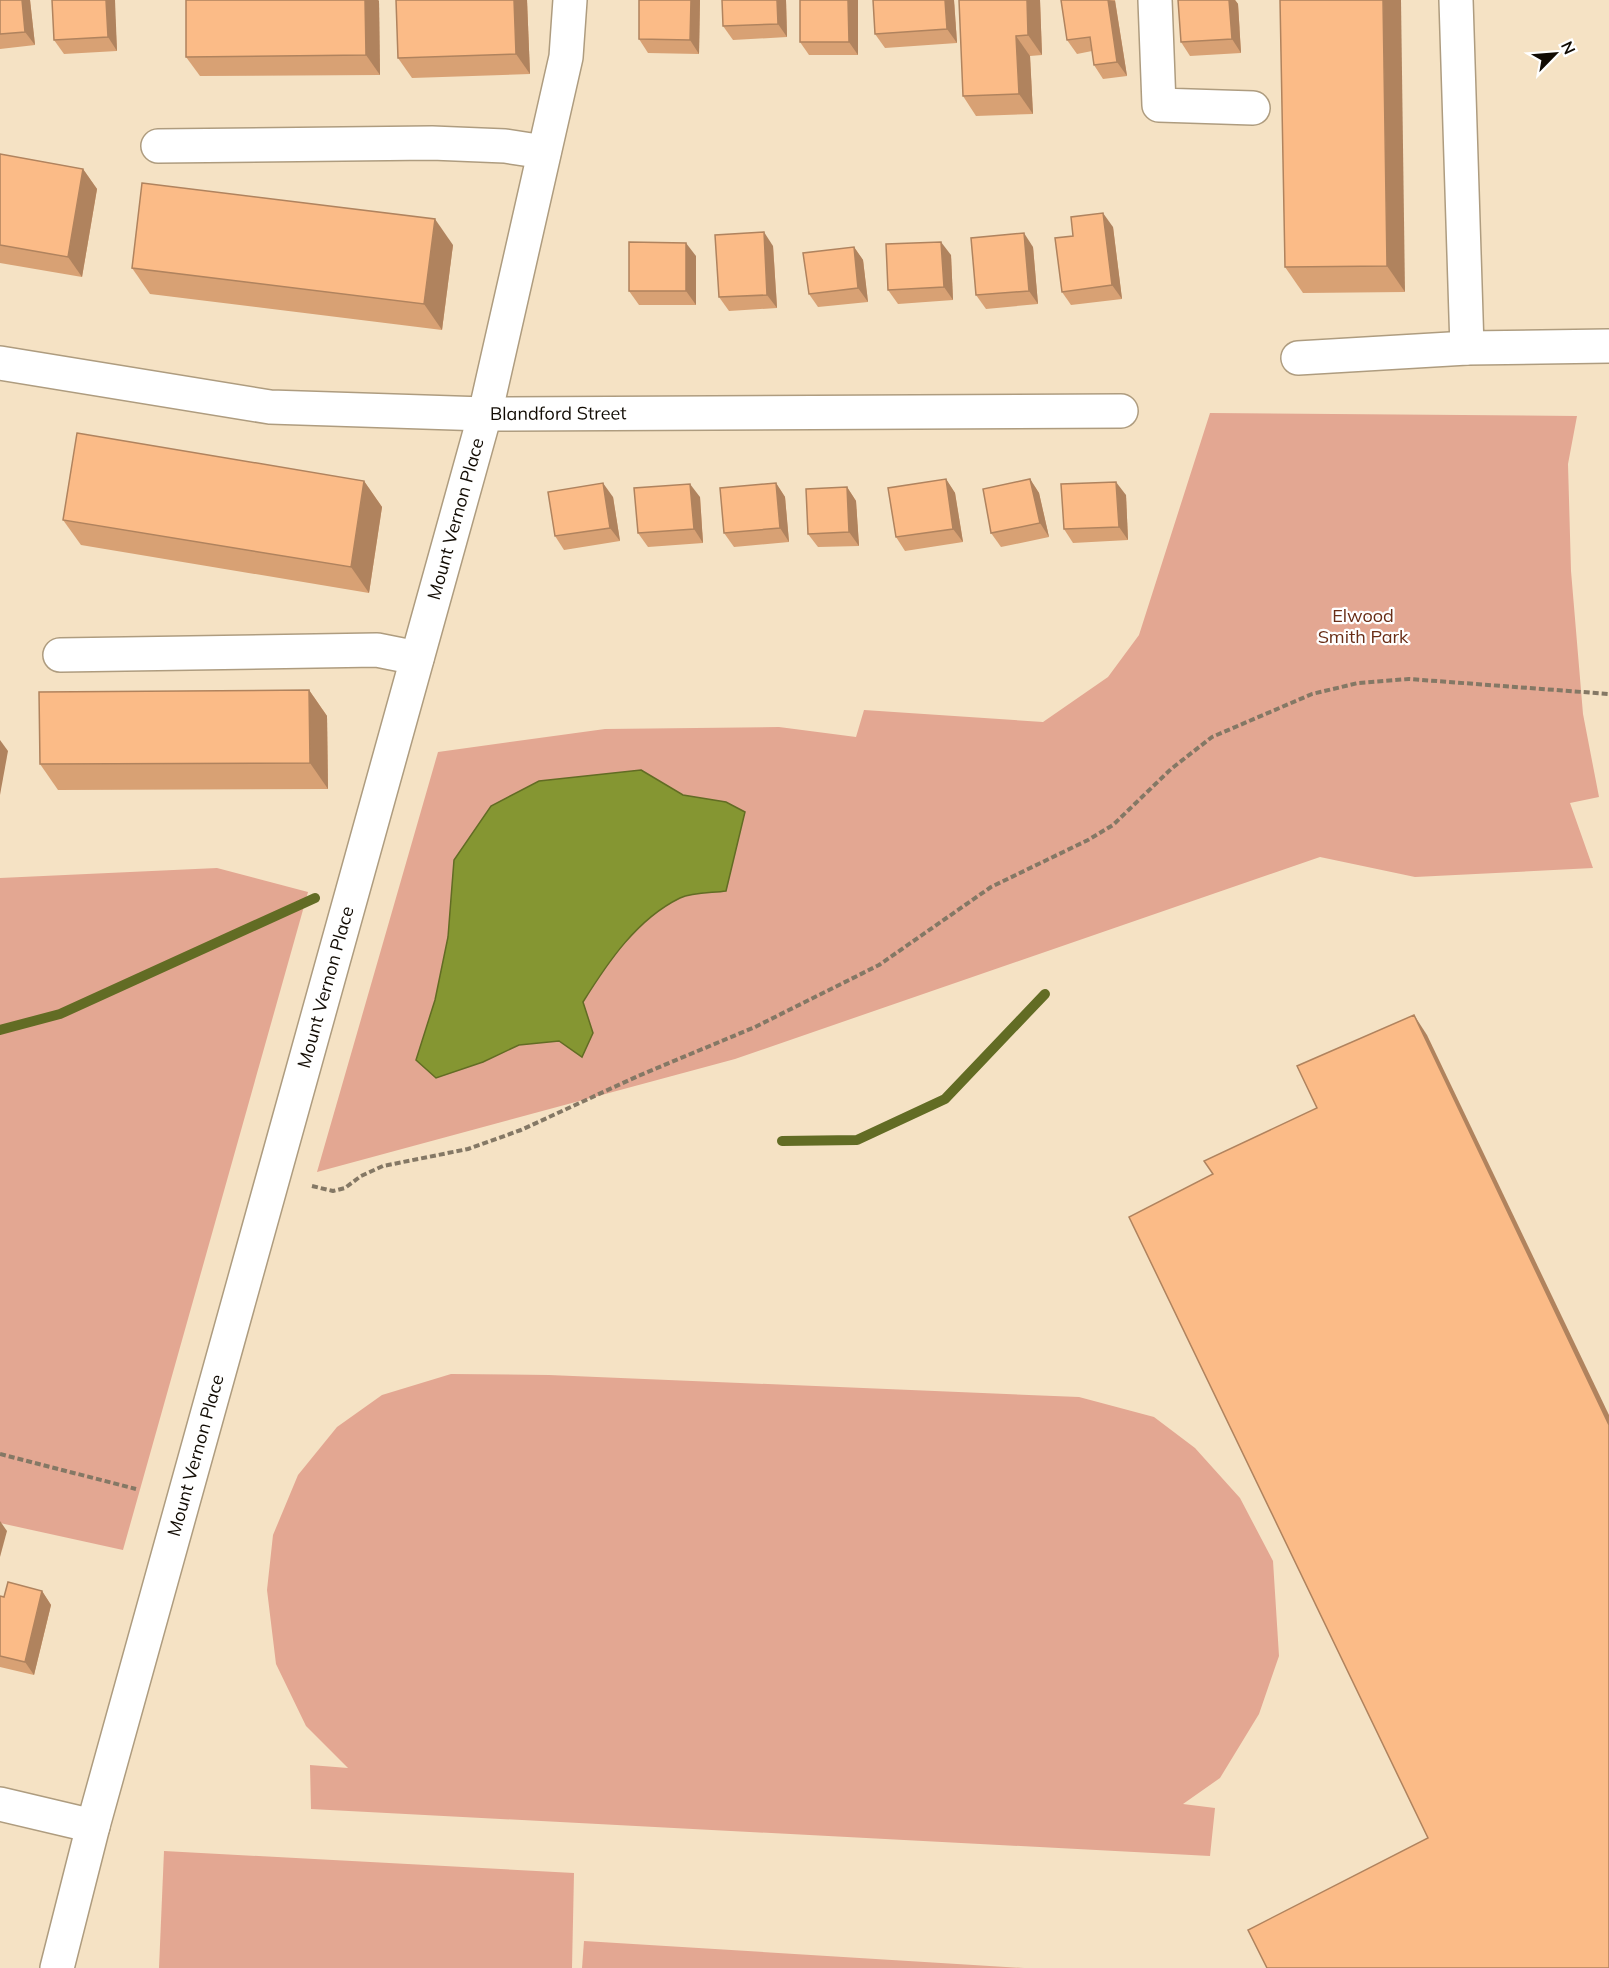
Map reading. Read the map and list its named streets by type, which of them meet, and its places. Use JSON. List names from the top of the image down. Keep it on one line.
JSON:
{"streets":{"street":["Blandford Street","Mount Vernon Place"]},"crossings":[["Blandford Street","Mount Vernon Place"]],"parks":["Elwood Smith Park"],"north":"top right"}
